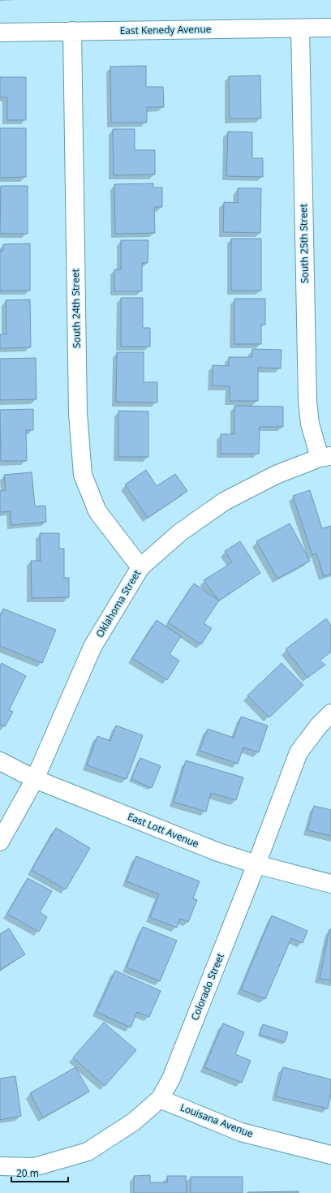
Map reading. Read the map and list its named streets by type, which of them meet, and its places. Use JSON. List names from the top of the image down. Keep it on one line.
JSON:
{"streets":{"street":["East Kenedy Avenue","South 25th Street","South 24th Street","Oklahoma Street","East Lott Avenue","Colorado Street","Louisana Avenue"]},"crossings":[["East Kenedy Avenue","South 25th Street"],["East Kenedy Avenue","South 24th Street"],["South 25th Street","Oklahoma Street"],["South 24th Street","Oklahoma Street"],["Oklahoma Street","East Lott Avenue"],["East Lott Avenue","Colorado Street"],["Colorado Street","Louisana Avenue"]],"scale_bar":"20 m"}
